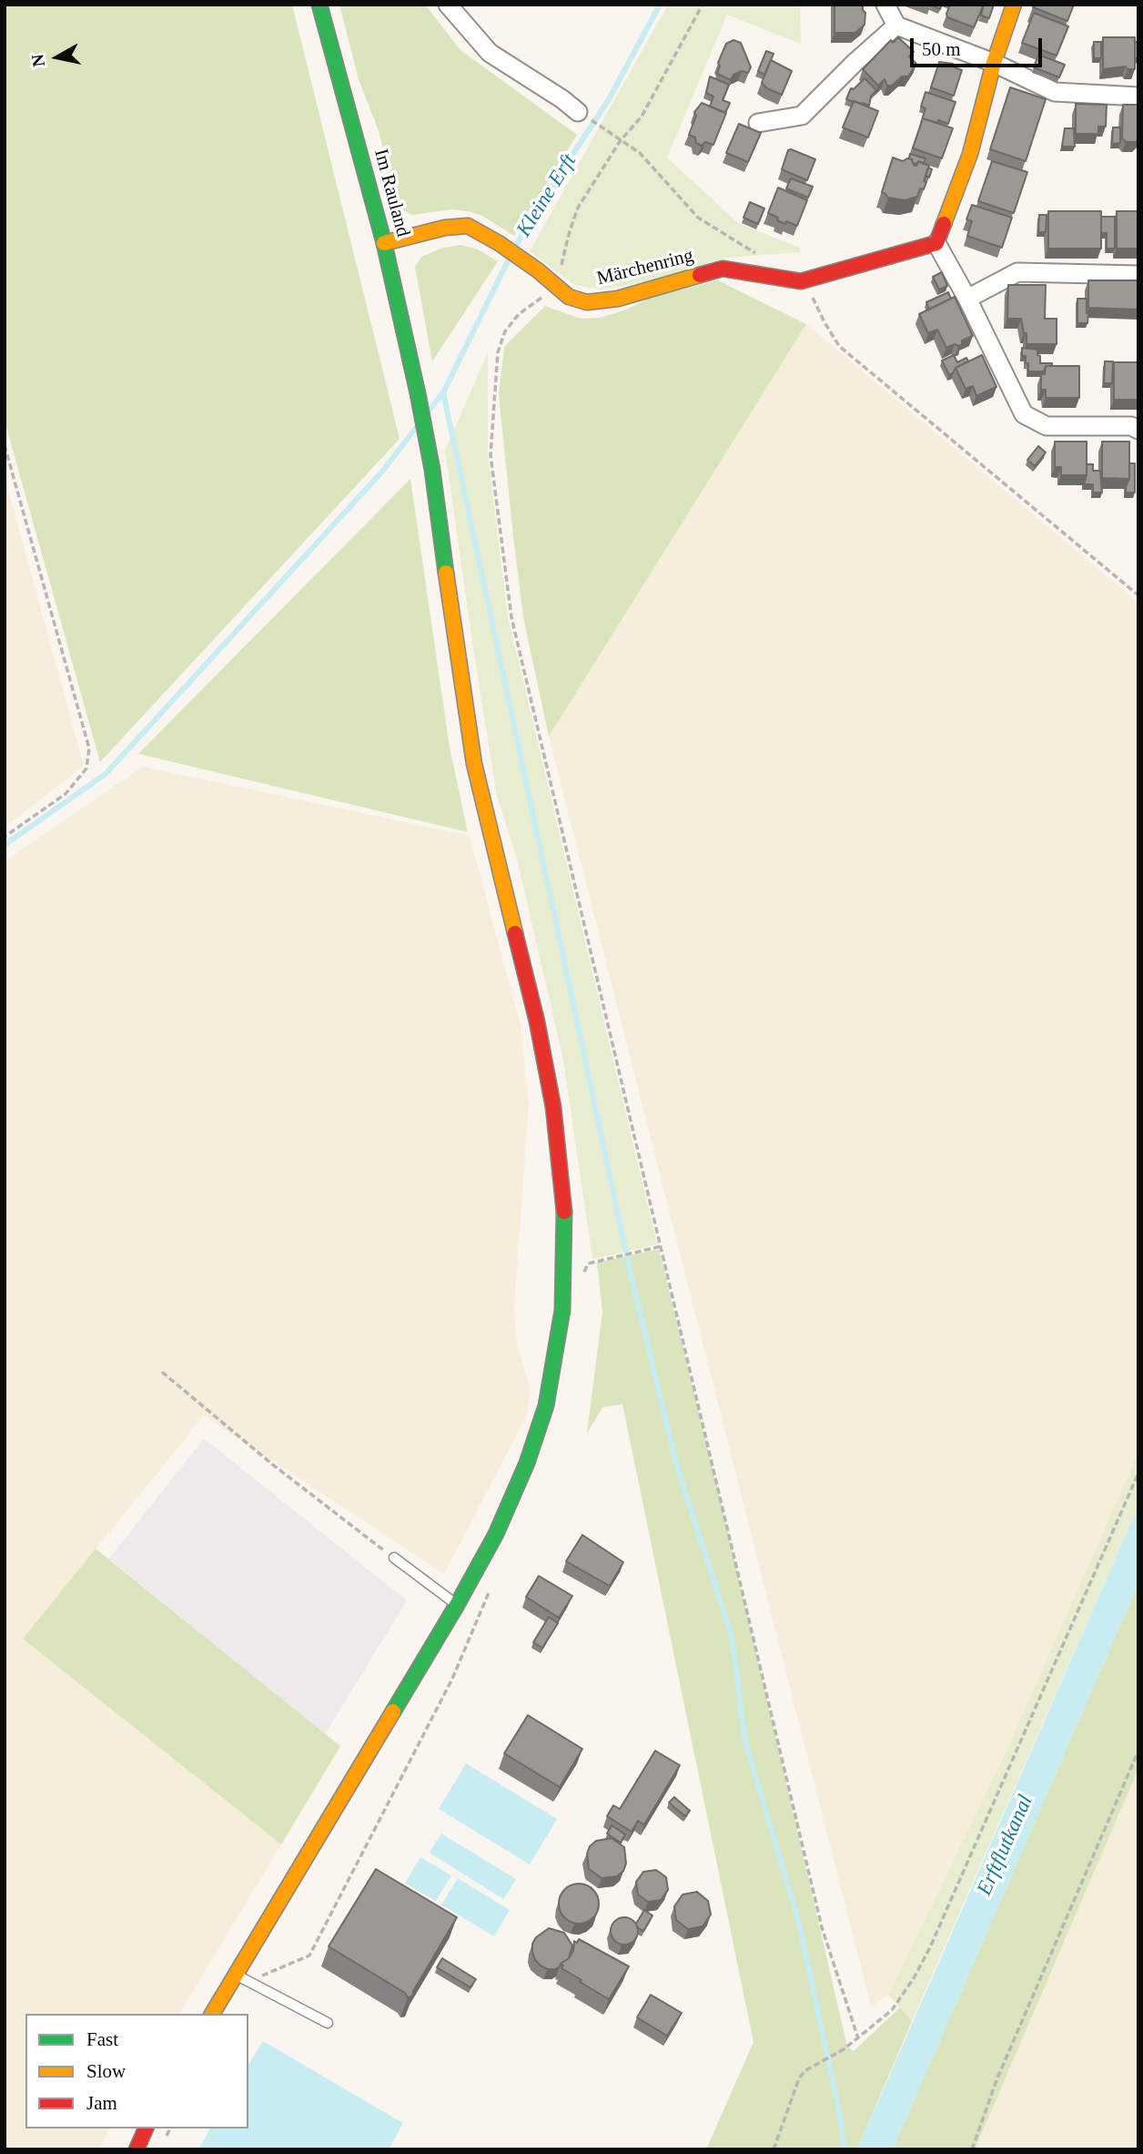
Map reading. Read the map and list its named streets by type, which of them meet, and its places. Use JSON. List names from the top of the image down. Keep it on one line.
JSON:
{"streets":{"street":["Im Rauland","Märchenring"]},"crossings":[["Im Rauland","Märchenring"]],"water":["Kleine Erft","Erftflutkanal"],"legend":["Fast","Slow","Jam"],"scale_bar":"50 m","north":"left"}
